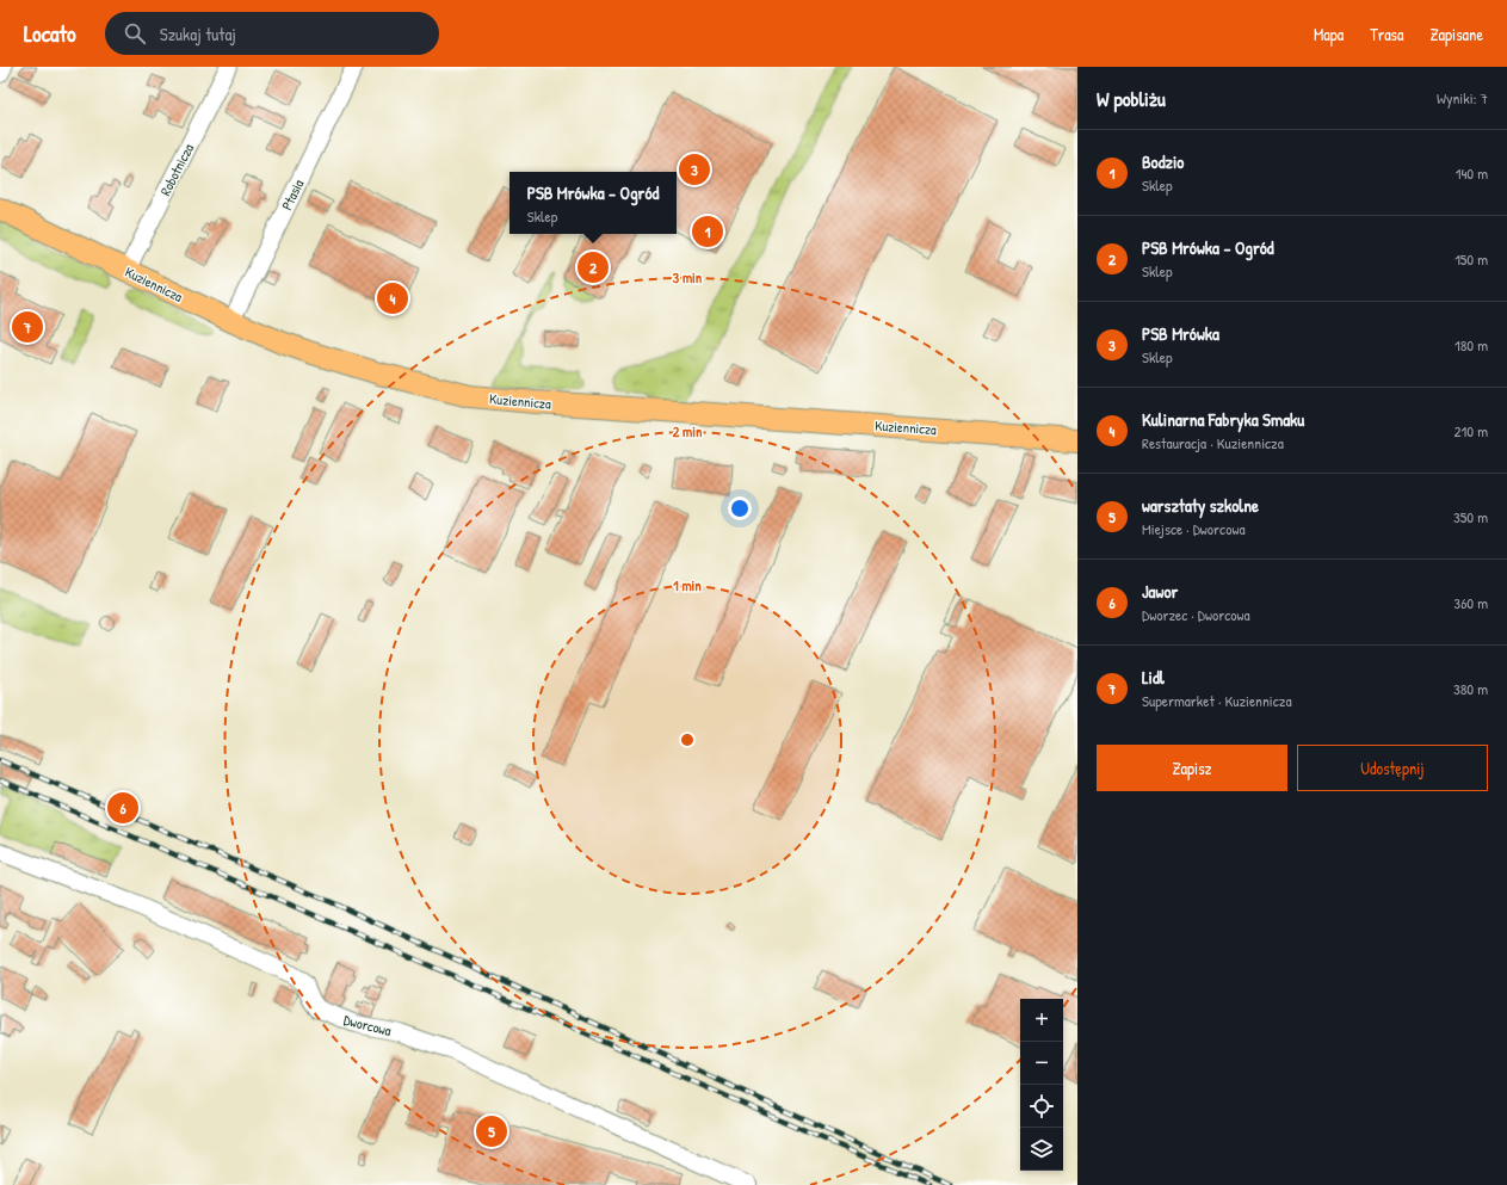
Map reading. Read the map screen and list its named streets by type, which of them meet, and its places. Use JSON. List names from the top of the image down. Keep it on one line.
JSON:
{"streets":{"main road":["Kuziennicza"],"street":["Robotnicza","Ptasia","Dworcowa"]},"crossings":[["Robotnicza","Kuziennicza"],["Ptasia","Kuziennicza"]],"page":{"header":"Locato","search":"Szukaj tutaj","nav":["Mapa","Trasa","Zapisane"],"heading":["W pobliżu","Wyniki: 7"],"list":[{"mark":"1","name":"Bodzio","note":"Sklep","value":"140 m"},{"mark":"2","name":"PSB Mrówka - Ogród","note":"Sklep","value":"150 m"},{"mark":"3","name":"PSB Mrówka","note":"Sklep","value":"180 m"},{"mark":"4","name":"Kulinarna Fabryka Smaku","note":"Restauracja · Kuziennicza","value":"210 m"},{"mark":"5","name":"warsztaty szkolne","note":"Miejsce · Dworcowa","value":"350 m"},{"mark":"6","name":"Jawor","note":"Dworzec · Dworcowa","value":"360 m"},{"mark":"7","name":"Lidl","note":"Supermarket · Kuziennicza","value":"380 m"}],"pins":["3","1","2","4","7","6","5"],"popup":["PSB Mrówka - Ogród","Sklep"],"buttons":["Zapisz","Udostępnij"],"map_buttons":["+","−"]},"rings":["3 min","2 min","1 min"]}
